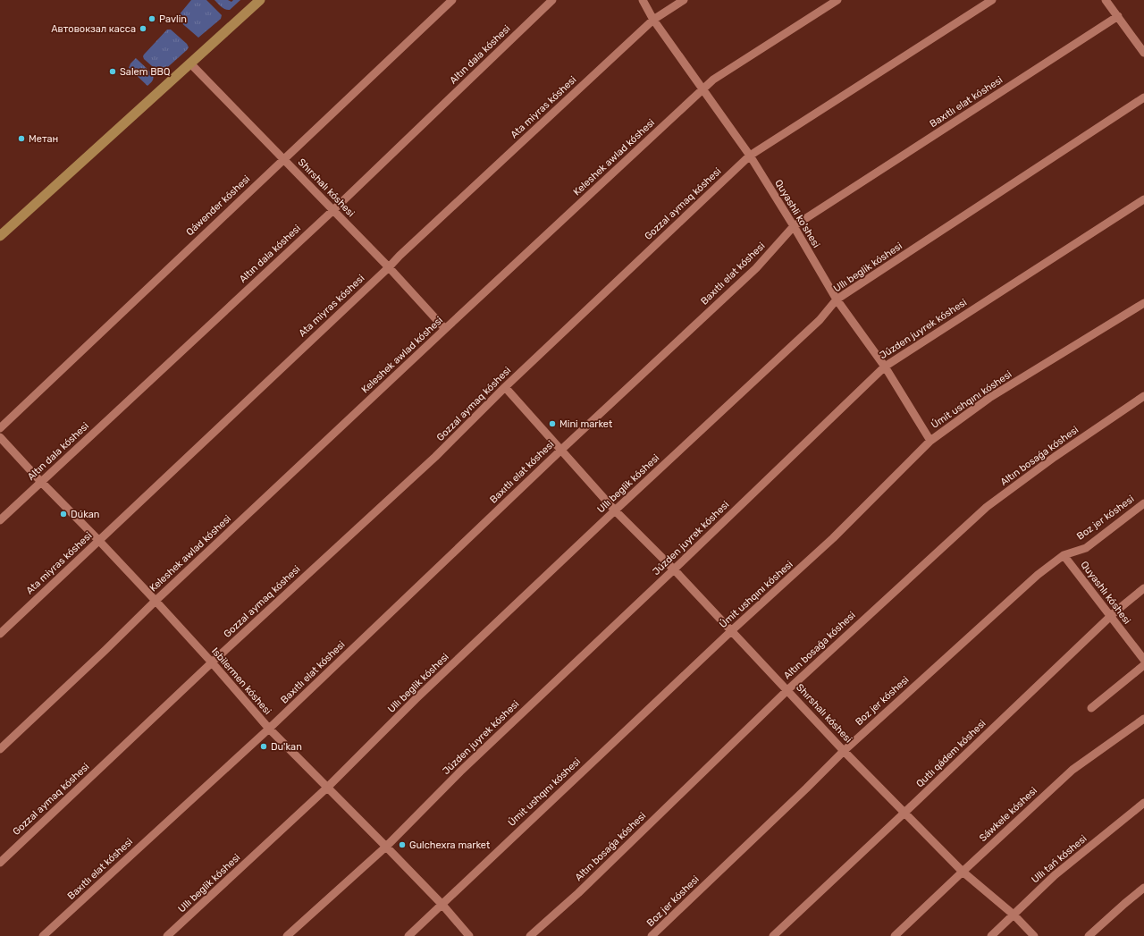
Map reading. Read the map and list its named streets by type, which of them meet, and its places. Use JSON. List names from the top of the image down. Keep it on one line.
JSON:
{"streets":{"street":["Altın dala kóshesi","Baxıtlı elat kóshesi","Ata miyras kóshesi","Keleshek awlad kóshesi","Shırshalı kóshesi","Gozzal aymaq kóshesi","Qáwender kóshesi","Quyashli ko'shesi","Ullı beglik kóshesi","Júzden juyrek kóshesi","Úmit ushqını kóshesi","Altın bosaǵa kóshesi","Boz jer kóshesi","Quyashlı kóshesi","Isbilermen kóshesi","Qutlı qádem kóshesi","Sáwkele kóshesi","Ullı tań kóshesi"]},"crossings":[["Altın dala kóshesi","Shırshalı kóshesi"],["Altın dala kóshesi","Isbilermen kóshesi"],["Baxıtlı elat kóshesi","Shırshalı kóshesi"],["Baxıtlı elat kóshesi","Quyashli ko'shesi"],["Baxıtlı elat kóshesi","Isbilermen kóshesi"],["Ata miyras kóshesi","Shırshalı kóshesi"],["Ata miyras kóshesi","Quyashli ko'shesi"],["Ata miyras kóshesi","Isbilermen kóshesi"],["Keleshek awlad kóshesi","Shırshalı kóshesi"],["Keleshek awlad kóshesi","Quyashli ko'shesi"],["Keleshek awlad kóshesi","Isbilermen kóshesi"],["Shırshalı kóshesi","Gozzal aymaq kóshesi"],["Shırshalı kóshesi","Qáwender kóshesi"],["Shırshalı kóshesi","Ullı beglik kóshesi"],["Shırshalı kóshesi","Júzden juyrek kóshesi"],["Shırshalı kóshesi","Úmit ushqını kóshesi"],["Shırshalı kóshesi","Altın bosaǵa kóshesi"],["Shırshalı kóshesi","Boz jer kóshesi"],["Shırshalı kóshesi","Qutlı qádem kóshesi"],["Shırshalı kóshesi","Sáwkele kóshesi"],["Shırshalı kóshesi","Ullı tań kóshesi"],["Gozzal aymaq kóshesi","Quyashli ko'shesi"],["Gozzal aymaq kóshesi","Isbilermen kóshesi"],["Quyashli ko'shesi","Ullı beglik kóshesi"],["Quyashli ko'shesi","Júzden juyrek kóshesi"],["Quyashli ko'shesi","Úmit ushqını kóshesi"],["Ullı beglik kóshesi","Isbilermen kóshesi"],["Júzden juyrek kóshesi","Isbilermen kóshesi"],["Úmit ushqını kóshesi","Isbilermen kóshesi"],["Boz jer kóshesi","Quyashlı kóshesi"],["Quyashlı kóshesi","Qutlı qádem kóshesi"]],"places":["Pavlin","Автовокзал касса","Salem BBQ","Метан","Mini market","Dúkan","Du'kan","Gulchexra market"]}
